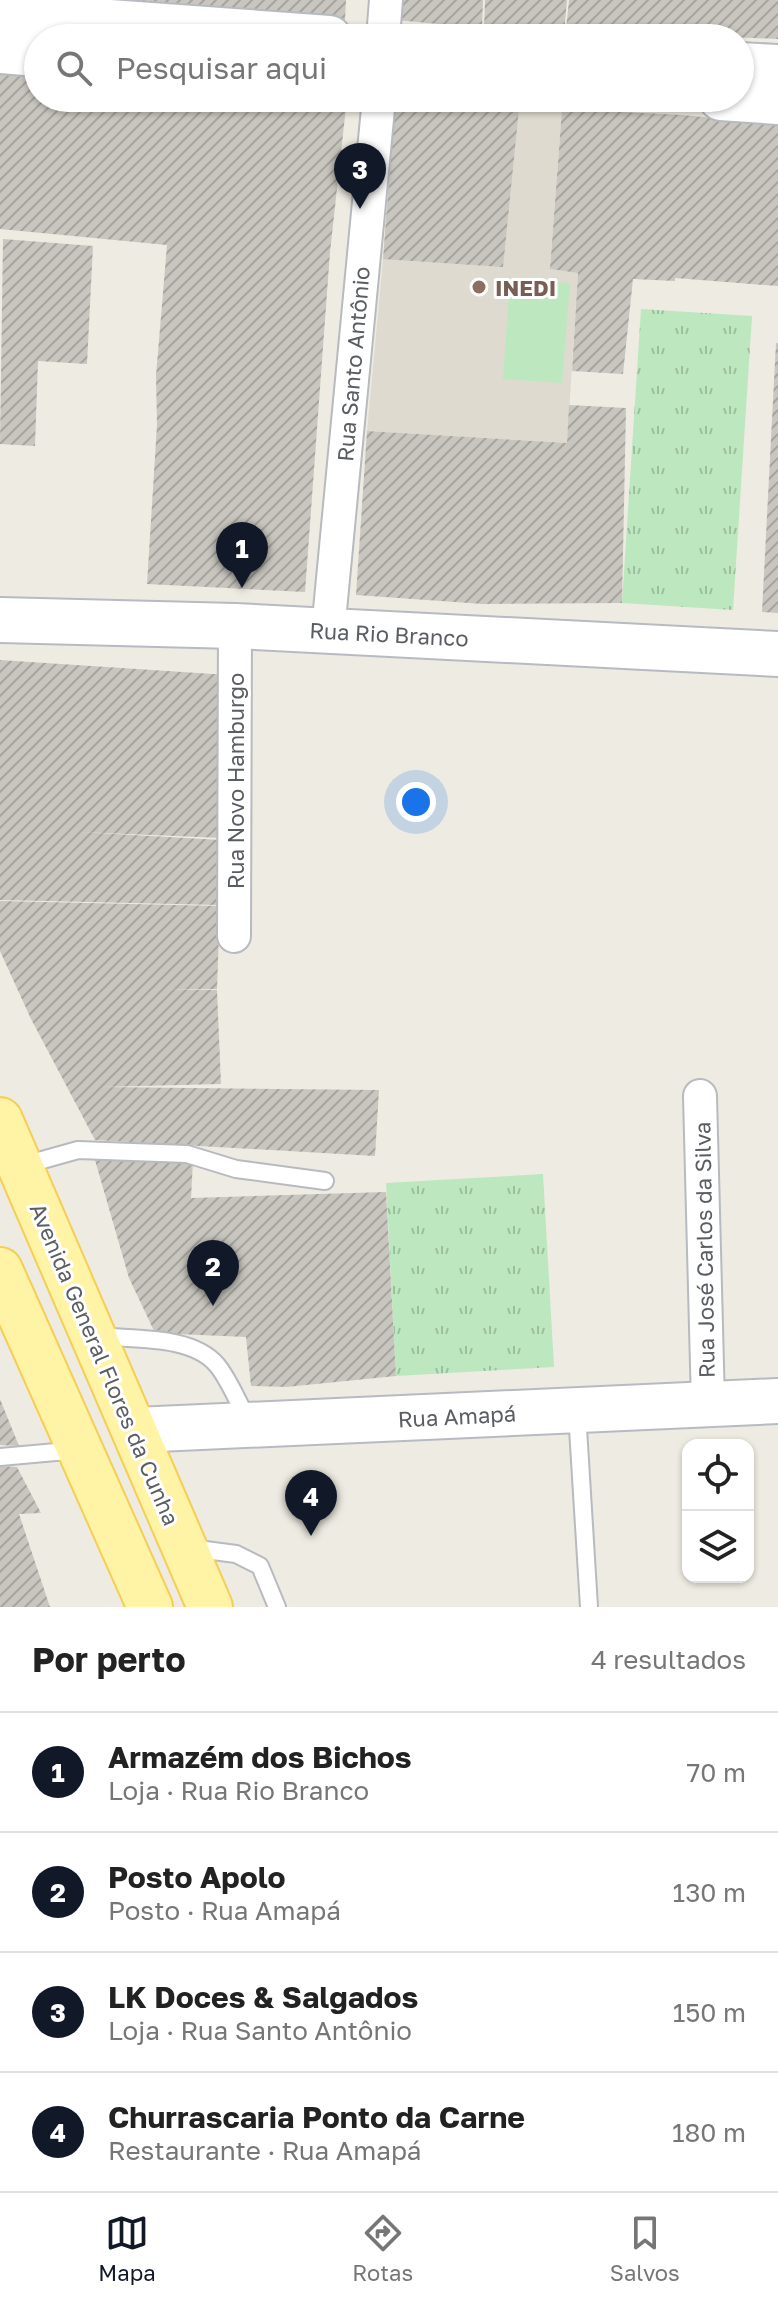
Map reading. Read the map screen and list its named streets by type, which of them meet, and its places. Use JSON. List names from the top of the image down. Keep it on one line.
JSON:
{"streets":{"main road":["Avenida General Flores da Cunha"],"street":["Rua Santo Antônio","Rua Rio Branco","Rua Novo Hamburgo","Rua José Carlos da Silva","Rua Amapá"]},"crossings":[["Rua Santo Antônio","Rua Rio Branco"],["Rua Rio Branco","Rua Novo Hamburgo"],["Rua José Carlos da Silva","Rua Amapá"],["Avenida General Flores da Cunha","Rua Amapá"]],"places":["INEDI"],"page":{"search":"Pesquisar aqui","pins":["3","1","2","4"],"heading":["Por perto","4 resultados"],"list":[{"mark":"1","name":"Armazém dos Bichos","note":"Loja · Rua Rio Branco","value":"70 m"},{"mark":"2","name":"Posto Apolo","note":"Posto · Rua Amapá","value":"130 m"},{"mark":"3","name":"LK Doces & Salgados","note":"Loja · Rua Santo Antônio","value":"150 m"},{"mark":"4","name":"Churrascaria Ponto da Carne","note":"Restaurante · Rua Amapá","value":"180 m"}],"nav":["Mapa","Rotas","Salvos"]}}
